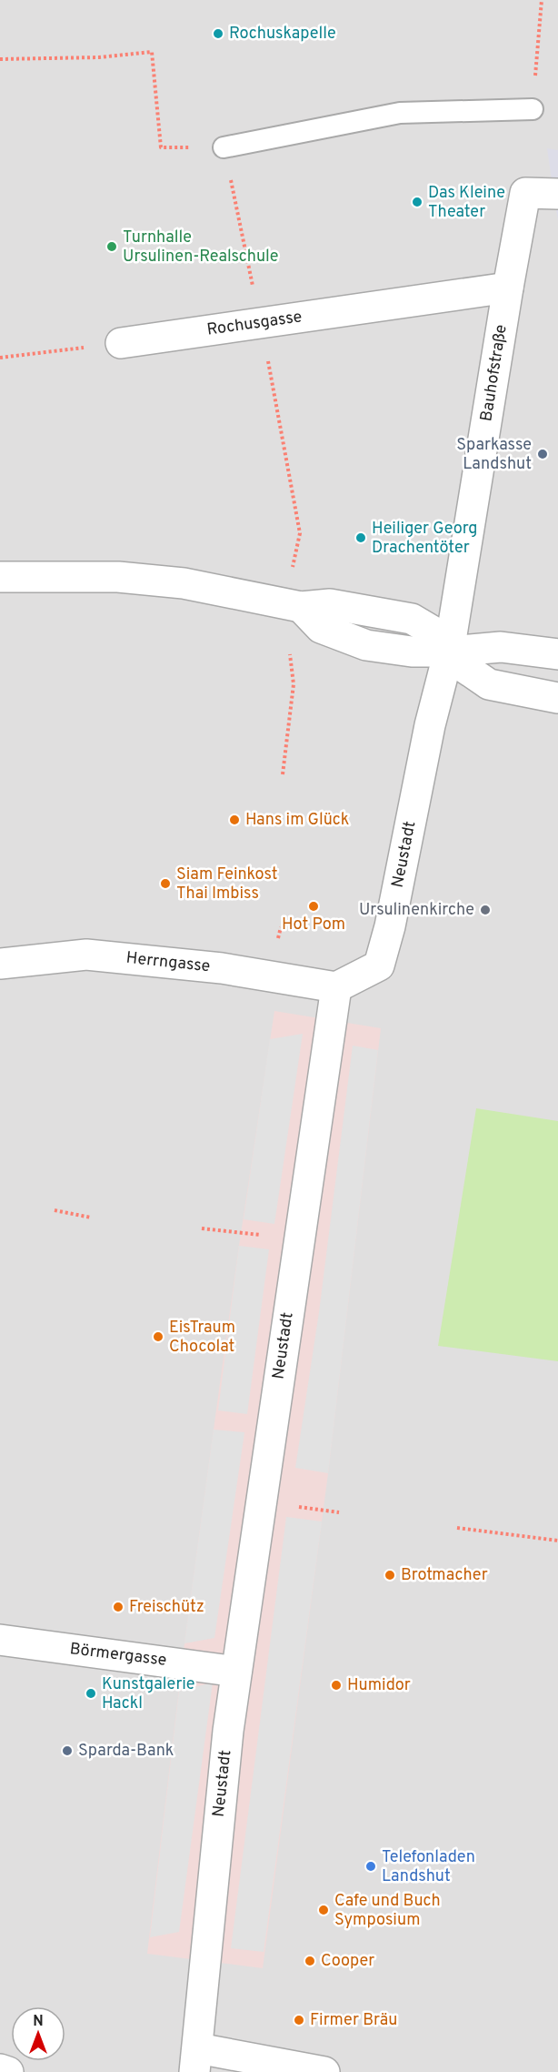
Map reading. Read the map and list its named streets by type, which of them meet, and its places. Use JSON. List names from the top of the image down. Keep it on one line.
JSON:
{"streets":{"street":["Rochusgasse","Bauhofstraße","Neustadt","Herrngasse","Börmergasse"]},"crossings":[["Rochusgasse","Bauhofstraße"],["Bauhofstraße","Neustadt"],["Neustadt","Herrngasse"],["Neustadt","Börmergasse"]],"places":["Rochuskapelle","Das Kleine Theater","Turnhalle Ursulinen-Realschule","Sparkasse Landshut","Heiliger Georg Drachentöter","Hans im Glück","Siam Feinkost Thai Imbiss","Hot Pom","Ursulinenkirche","EisTraum Chocolat","Brotmacher","Freischütz","Humidor","Kunstgalerie Hackl","Sparda-Bank","Telefonladen Landshut","Cafe und Buch Symposium","Cooper","Firmer Bräu"],"north":"top"}
